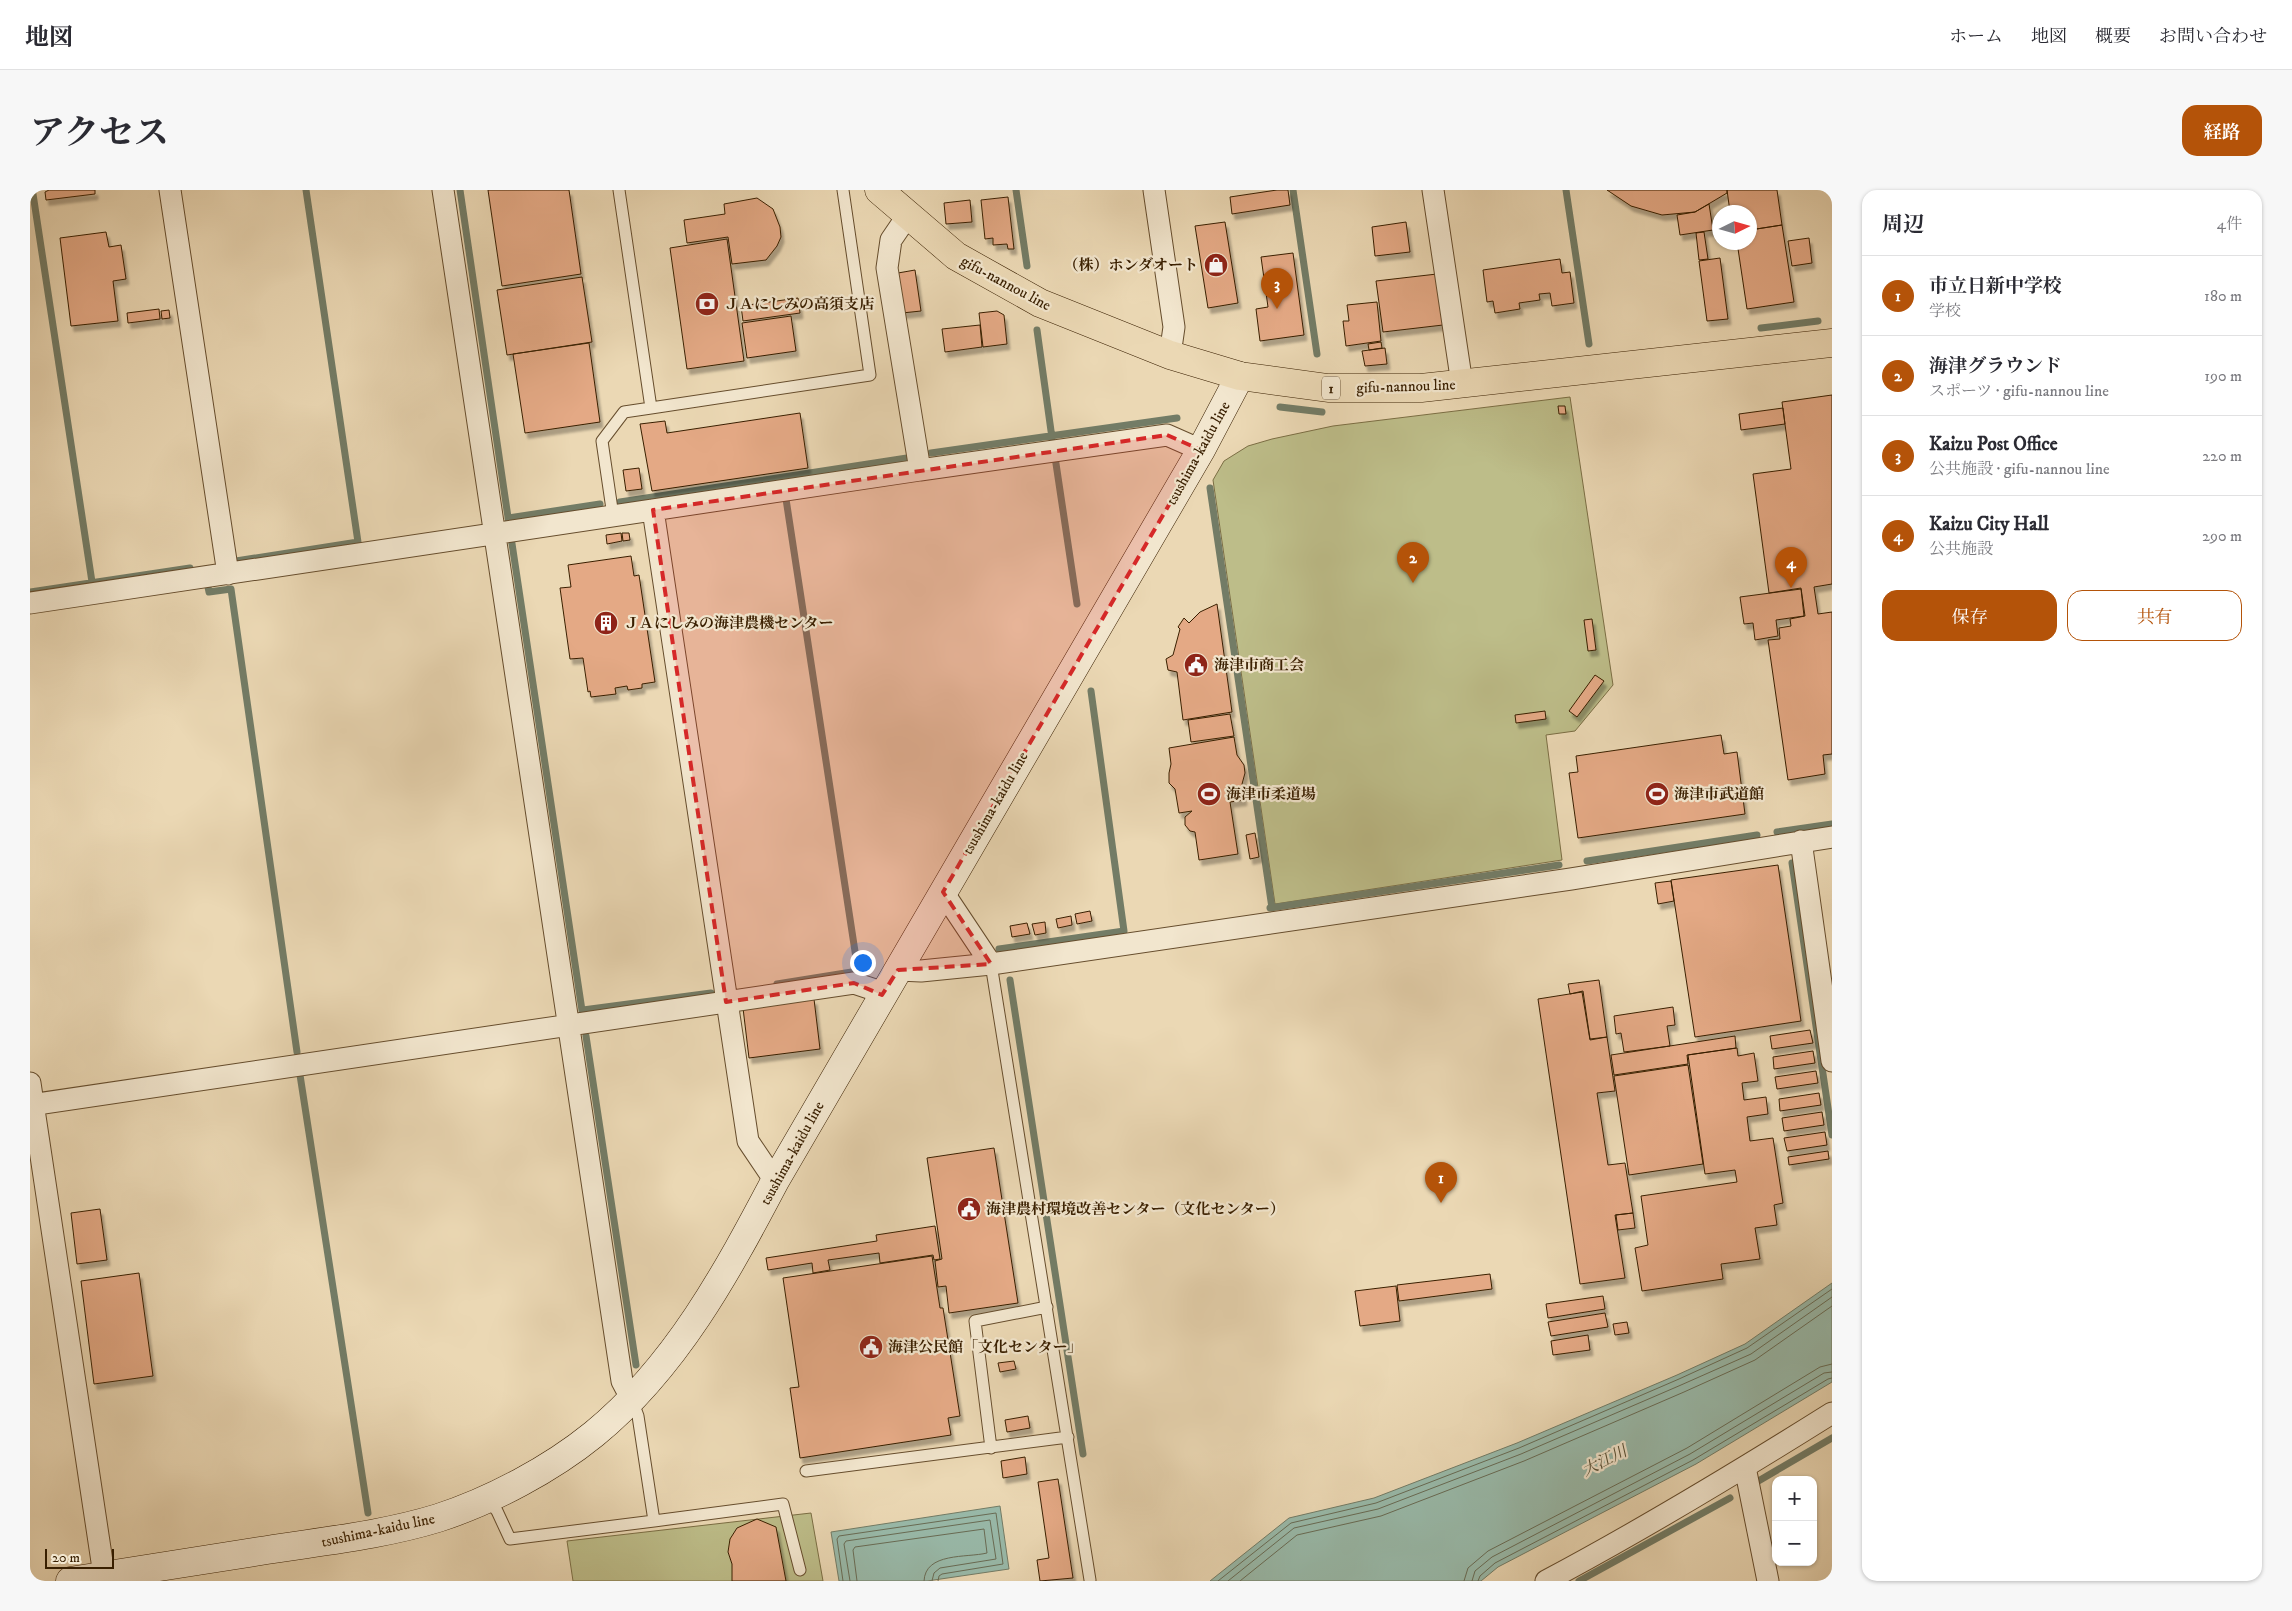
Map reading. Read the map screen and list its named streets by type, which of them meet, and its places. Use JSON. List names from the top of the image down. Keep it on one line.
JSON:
{"streets":{"main road":["gifu-nannou line","1","tsushima-kaidu line"]},"crossings":[["gifu-nannou line","tsushima-kaidu line"]],"water":["大江川"],"places":{"shop":["（株）ホンダオート"],"bank":["ＪＡにしみの高須支店"],"building":["ＪＡにしみの海津農機センター"],"public building":["海津市商工会","海津農村環境改善センター（文化センター）","海津公民館「文化センター」"],"sports":["海津市柔道場","海津市武道館"]},"scale_bar":"20 m","north":"right","page":{"header":"地図","nav":["ホーム","地図","概要","お問い合わせ"],"title":"アクセス","buttons":["経路",["保存","共有"]],"heading":["周辺","4件"],"list":[{"mark":"1","name":"市立日新中学校","note":"学校","value":"180 m"},{"mark":"2","name":"海津グラウンド","note":"スポーツ · gifu-nannou line","value":"190 m"},{"mark":"3","name":"Kaizu Post Office","note":"公共施設 · gifu-nannou line","value":"220 m"},{"mark":"4","name":"Kaizu City Hall","note":"公共施設","value":"290 m"}],"pins":["3","2","4","1"],"map_buttons":["+","−"],"scale":"20 m"}}
